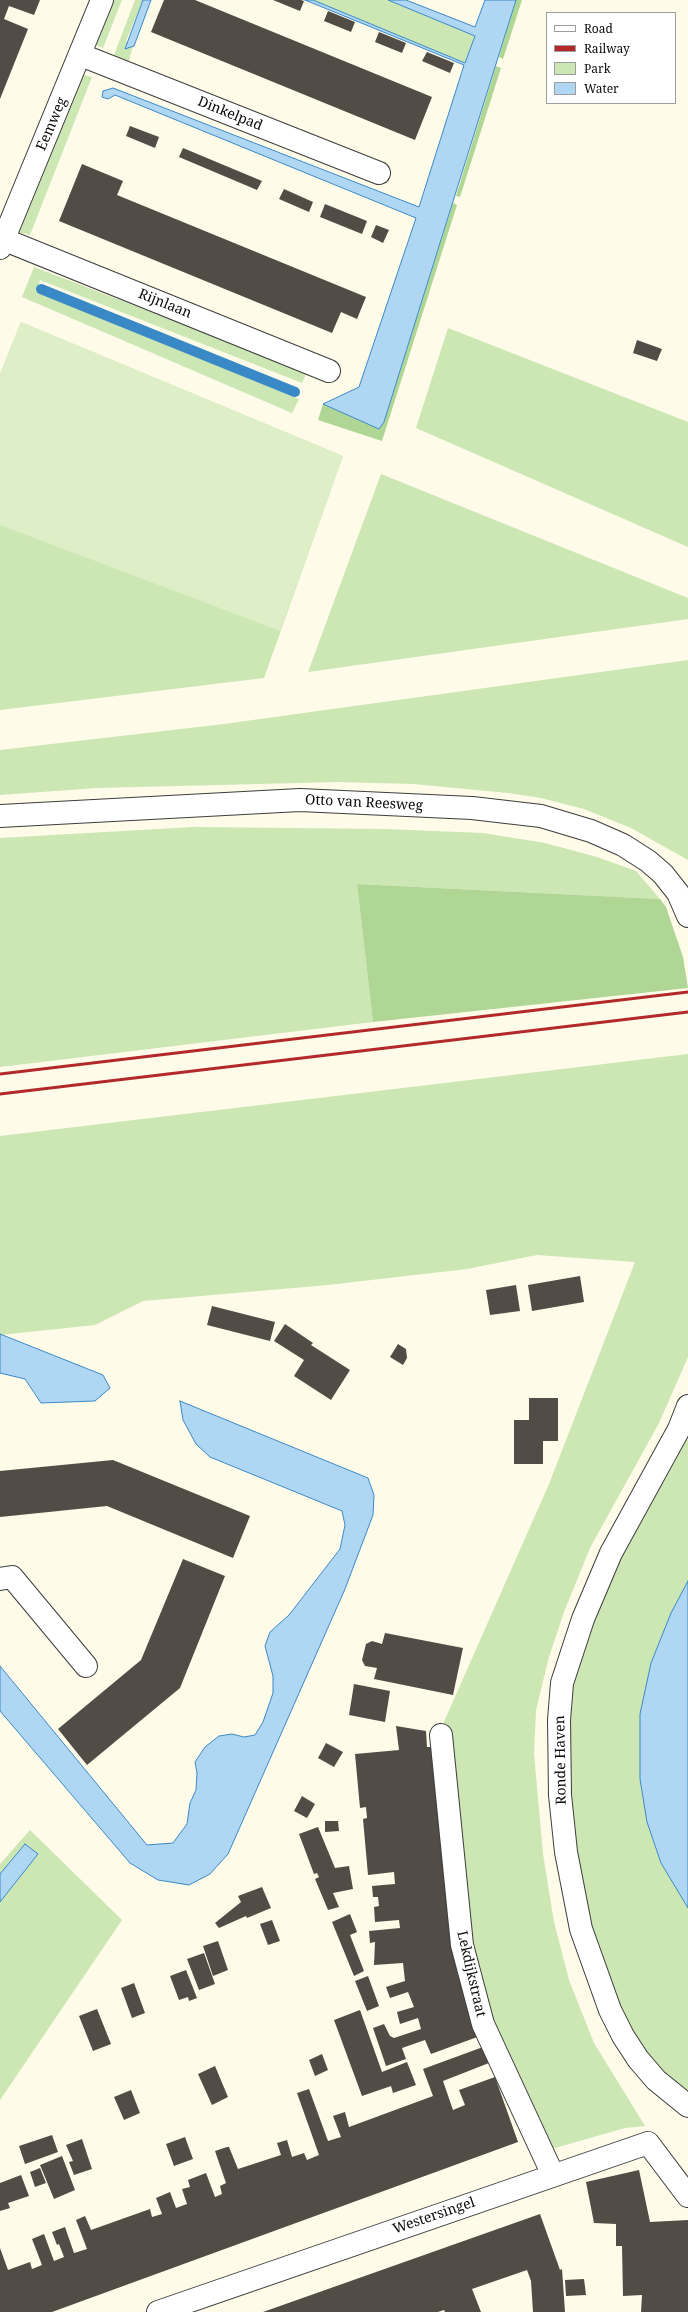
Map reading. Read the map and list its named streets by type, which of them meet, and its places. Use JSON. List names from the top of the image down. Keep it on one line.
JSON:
{"streets":{"street":["Dinkelpad","Eemweg","Rijnlaan","Otto van Reesweg","Ronde Haven","Lekdijkstraat","Westersingel"]},"crossings":[["Dinkelpad","Eemweg"],["Eemweg","Rijnlaan"],["Lekdijkstraat","Westersingel"]],"legend":["Road","Railway","Park","Water"]}
